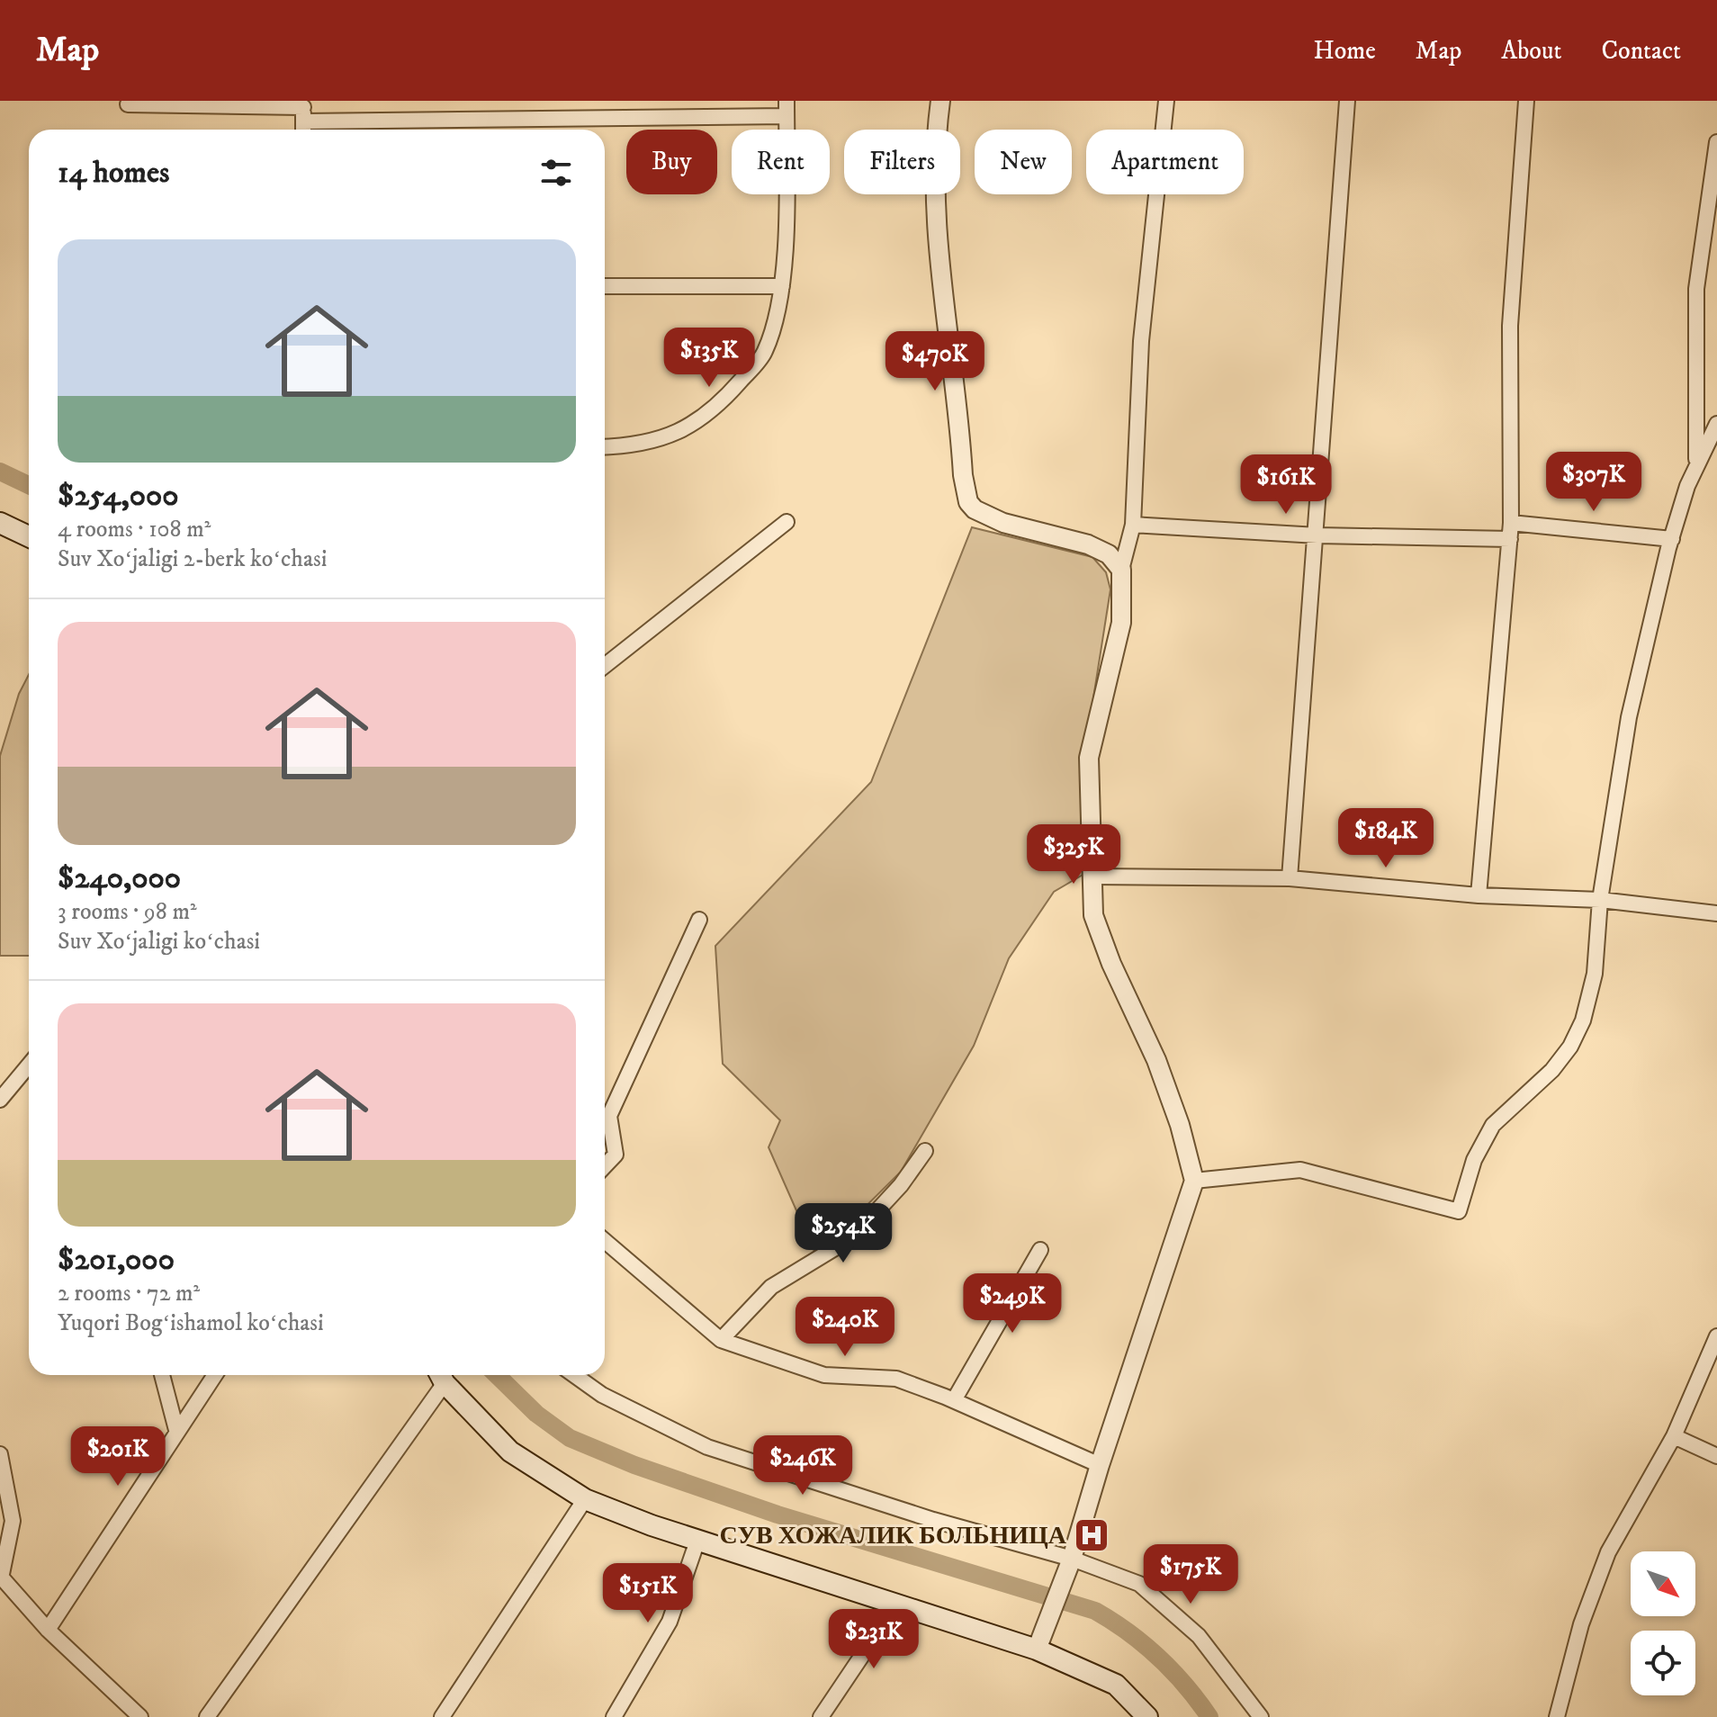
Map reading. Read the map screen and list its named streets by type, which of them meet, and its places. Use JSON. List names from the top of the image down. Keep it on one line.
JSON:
{"places":{"hospital":["СУВ ХОЖАЛИК БОЛЬНИЦА"]},"north":"bottom right","page":{"header":"Map","nav":["Home","Map","About","Contact"],"chip":["Buy","Rent","Filters","New","Apartment"],"heading":"14 homes","list":[{"name":"$254,000","note":"4 rooms · 108 m² · Suv Xoʻjaligi 2-berk koʻchasi"},{"name":"$240,000","note":"3 rooms · 98 m² · Suv Xoʻjaligi koʻchasi"},{"name":"$201,000","note":"2 rooms · 72 m² · Yuqori Bogʻishamol koʻchasi"}],"price":["$135K","$470K","$307K","$161K","$184K","$325K","$254K","$249K","$240K","$201K","$246K","$175K","$151K","$231K"]}}
